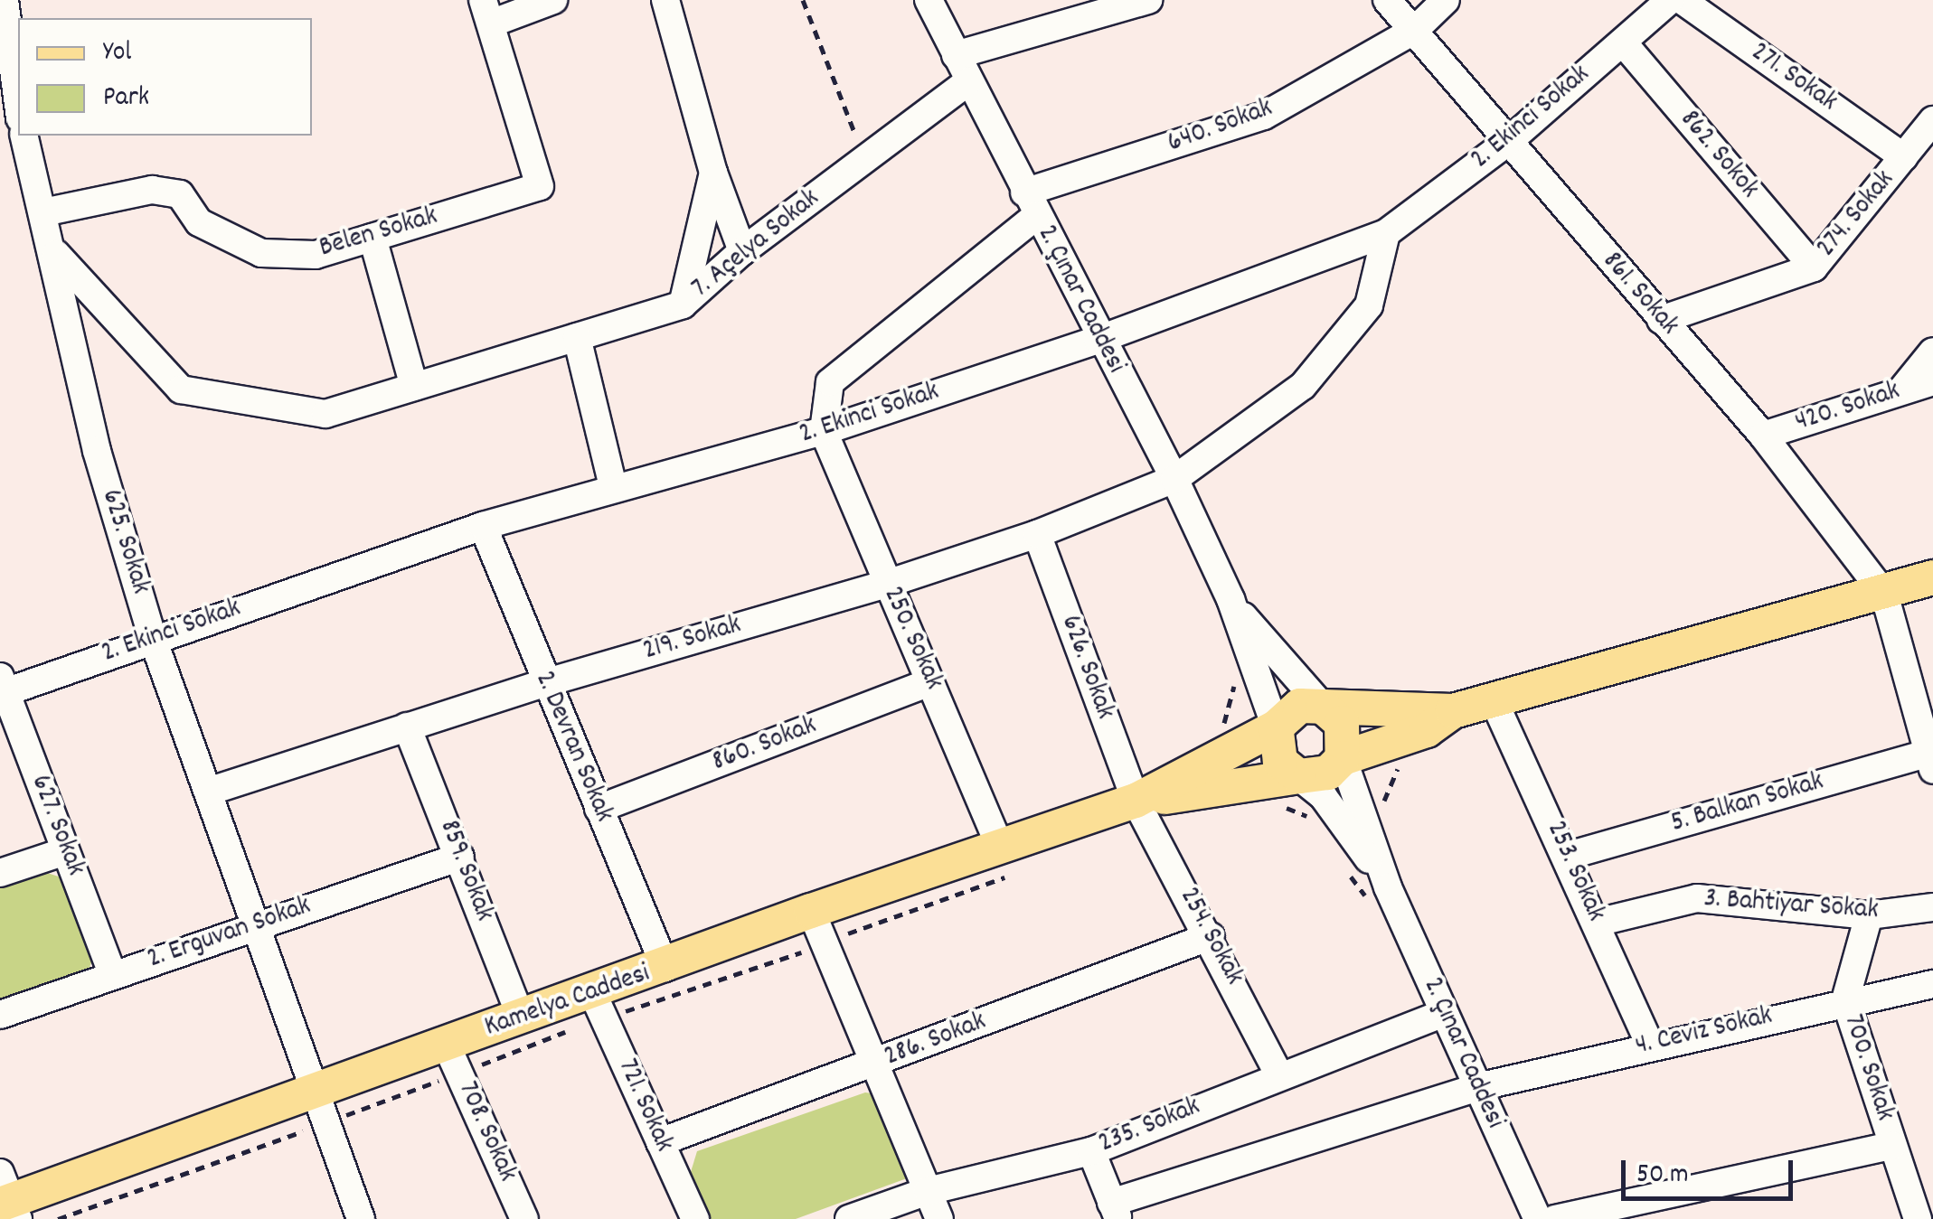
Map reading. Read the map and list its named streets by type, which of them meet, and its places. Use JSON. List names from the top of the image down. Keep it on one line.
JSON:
{"streets":{"main road":["Kamelya Caddesi"],"street":["271. Sokak","2. Ekinci Sokak","640. Sokak","862. Sokok","274. Sokak","Belen Sokak","7. Açelya Sokak","861. Sokak","2. Çınar Caddesi","420. Sokak","625. Sokak","250. Sokak","219. Sokak","626. Sokak","860. Sokak","2. Devran Sokak","5. Balkan Sokak","627. Sokak","859. Sokak","253. Sokak","3. Bahtiyar Sokak","2. Erguvan Sokak","254. Sokak","4. Ceviz Sokak","286. Sokak","700. Sokak","721. Sokak","235. Sokak","708. Sokak"]},"crossings":[["271. Sokak","274. Sokak"],["2. Ekinci Sokak","862. Sokok"],["2. Ekinci Sokak","861. Sokak"],["2. Ekinci Sokak","2. Çınar Caddesi"],["2. Ekinci Sokak","625. Sokak"],["2. Ekinci Sokak","250. Sokak"],["2. Ekinci Sokak","219. Sokak"],["2. Ekinci Sokak","2. Devran Sokak"],["2. Ekinci Sokak","627. Sokak"],["640. Sokak","861. Sokak"],["640. Sokak","2. Çınar Caddesi"],["862. Sokok","274. Sokak"],["274. Sokak","861. Sokak"],["Belen Sokak","625. Sokak"],["7. Açelya Sokak","2. Çınar Caddesi"],["7. Açelya Sokak","625. Sokak"],["861. Sokak","420. Sokak"],["2. Çınar Caddesi","219. Sokak"],["2. Çınar Caddesi","4. Ceviz Sokak"],["2. Çınar Caddesi","235. Sokak"],["625. Sokak","219. Sokak"],["625. Sokak","2. Erguvan Sokak"],["625. Sokak","Kamelya Caddesi"],["250. Sokak","219. Sokak"],["250. Sokak","860. Sokak"],["250. Sokak","Kamelya Caddesi"],["219. Sokak","626. Sokak"],["219. Sokak","2. Devran Sokak"],["219. Sokak","859. Sokak"],["626. Sokak","254. Sokak"],["626. Sokak","Kamelya Caddesi"],["860. Sokak","2. Devran Sokak"],["2. Devran Sokak","Kamelya Caddesi"],["5. Balkan Sokak","253. Sokak"],["627. Sokak","2. Erguvan Sokak"],["859. Sokak","2. Erguvan Sokak"],["859. Sokak","Kamelya Caddesi"],["253. Sokak","3. Bahtiyar Sokak"],["253. Sokak","4. Ceviz Sokak"],["3. Bahtiyar Sokak","700. Sokak"],["254. Sokak","Kamelya Caddesi"],["254. Sokak","286. Sokak"],["254. Sokak","235. Sokak"],["Kamelya Caddesi","721. Sokak"],["Kamelya Caddesi","708. Sokak"],["4. Ceviz Sokak","700. Sokak"],["4. Ceviz Sokak","235. Sokak"],["286. Sokak","721. Sokak"]],"legend":["Yol","Park"],"scale_bar":"50 m"}
